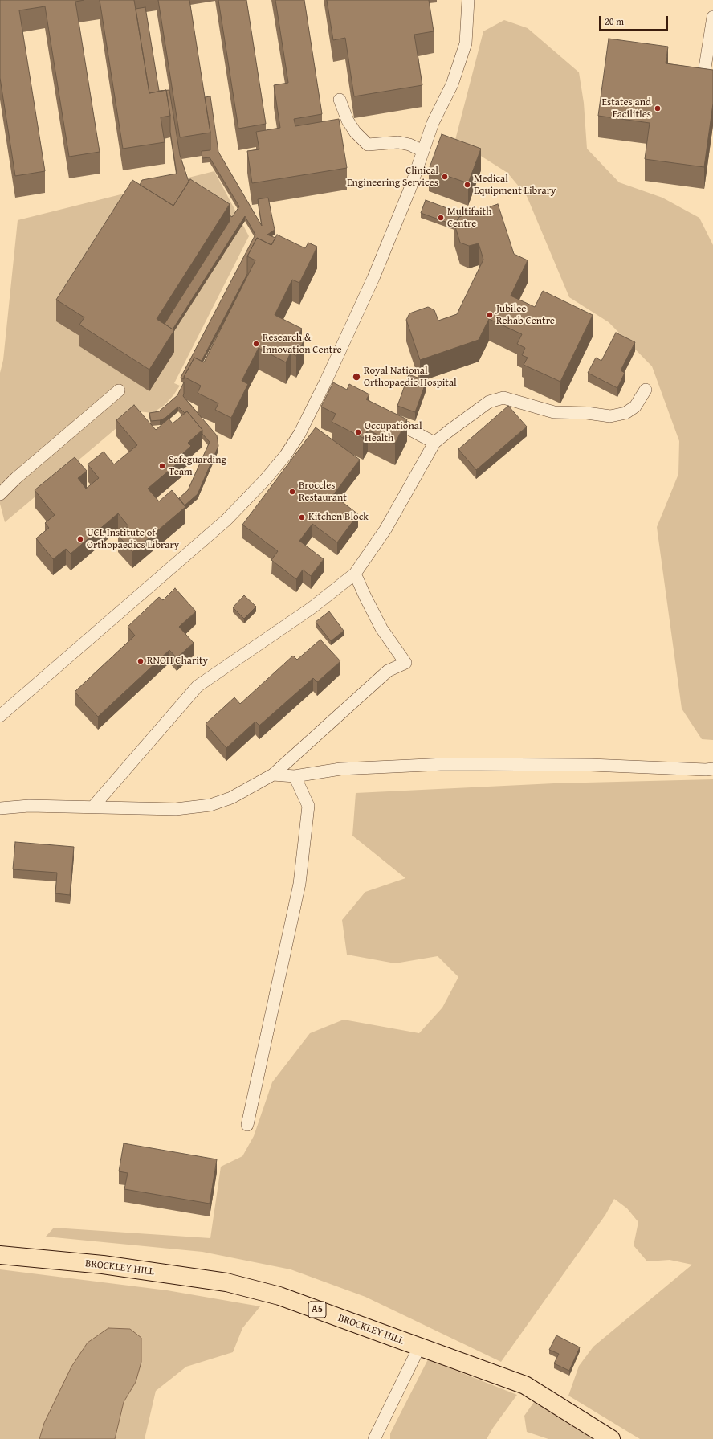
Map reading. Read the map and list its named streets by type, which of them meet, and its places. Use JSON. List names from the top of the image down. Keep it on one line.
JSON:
{"streets":{"main road":["BROCKLEY HILL","A5"]},"places":["Estates and Facilities","Clinical Engineering Services","Medical Equipment Library","Multifaith Centre","Jubilee Rehab Centre","Research & Innovation Centre","Royal National Orthopaedic Hospital","Occupational Health","Safeguarding Team","Broccles Restaurant","Kitchen Block","UCL Institute of Orthopaedics Library","RNOH Charity"],"scale_bar":"20 m"}
